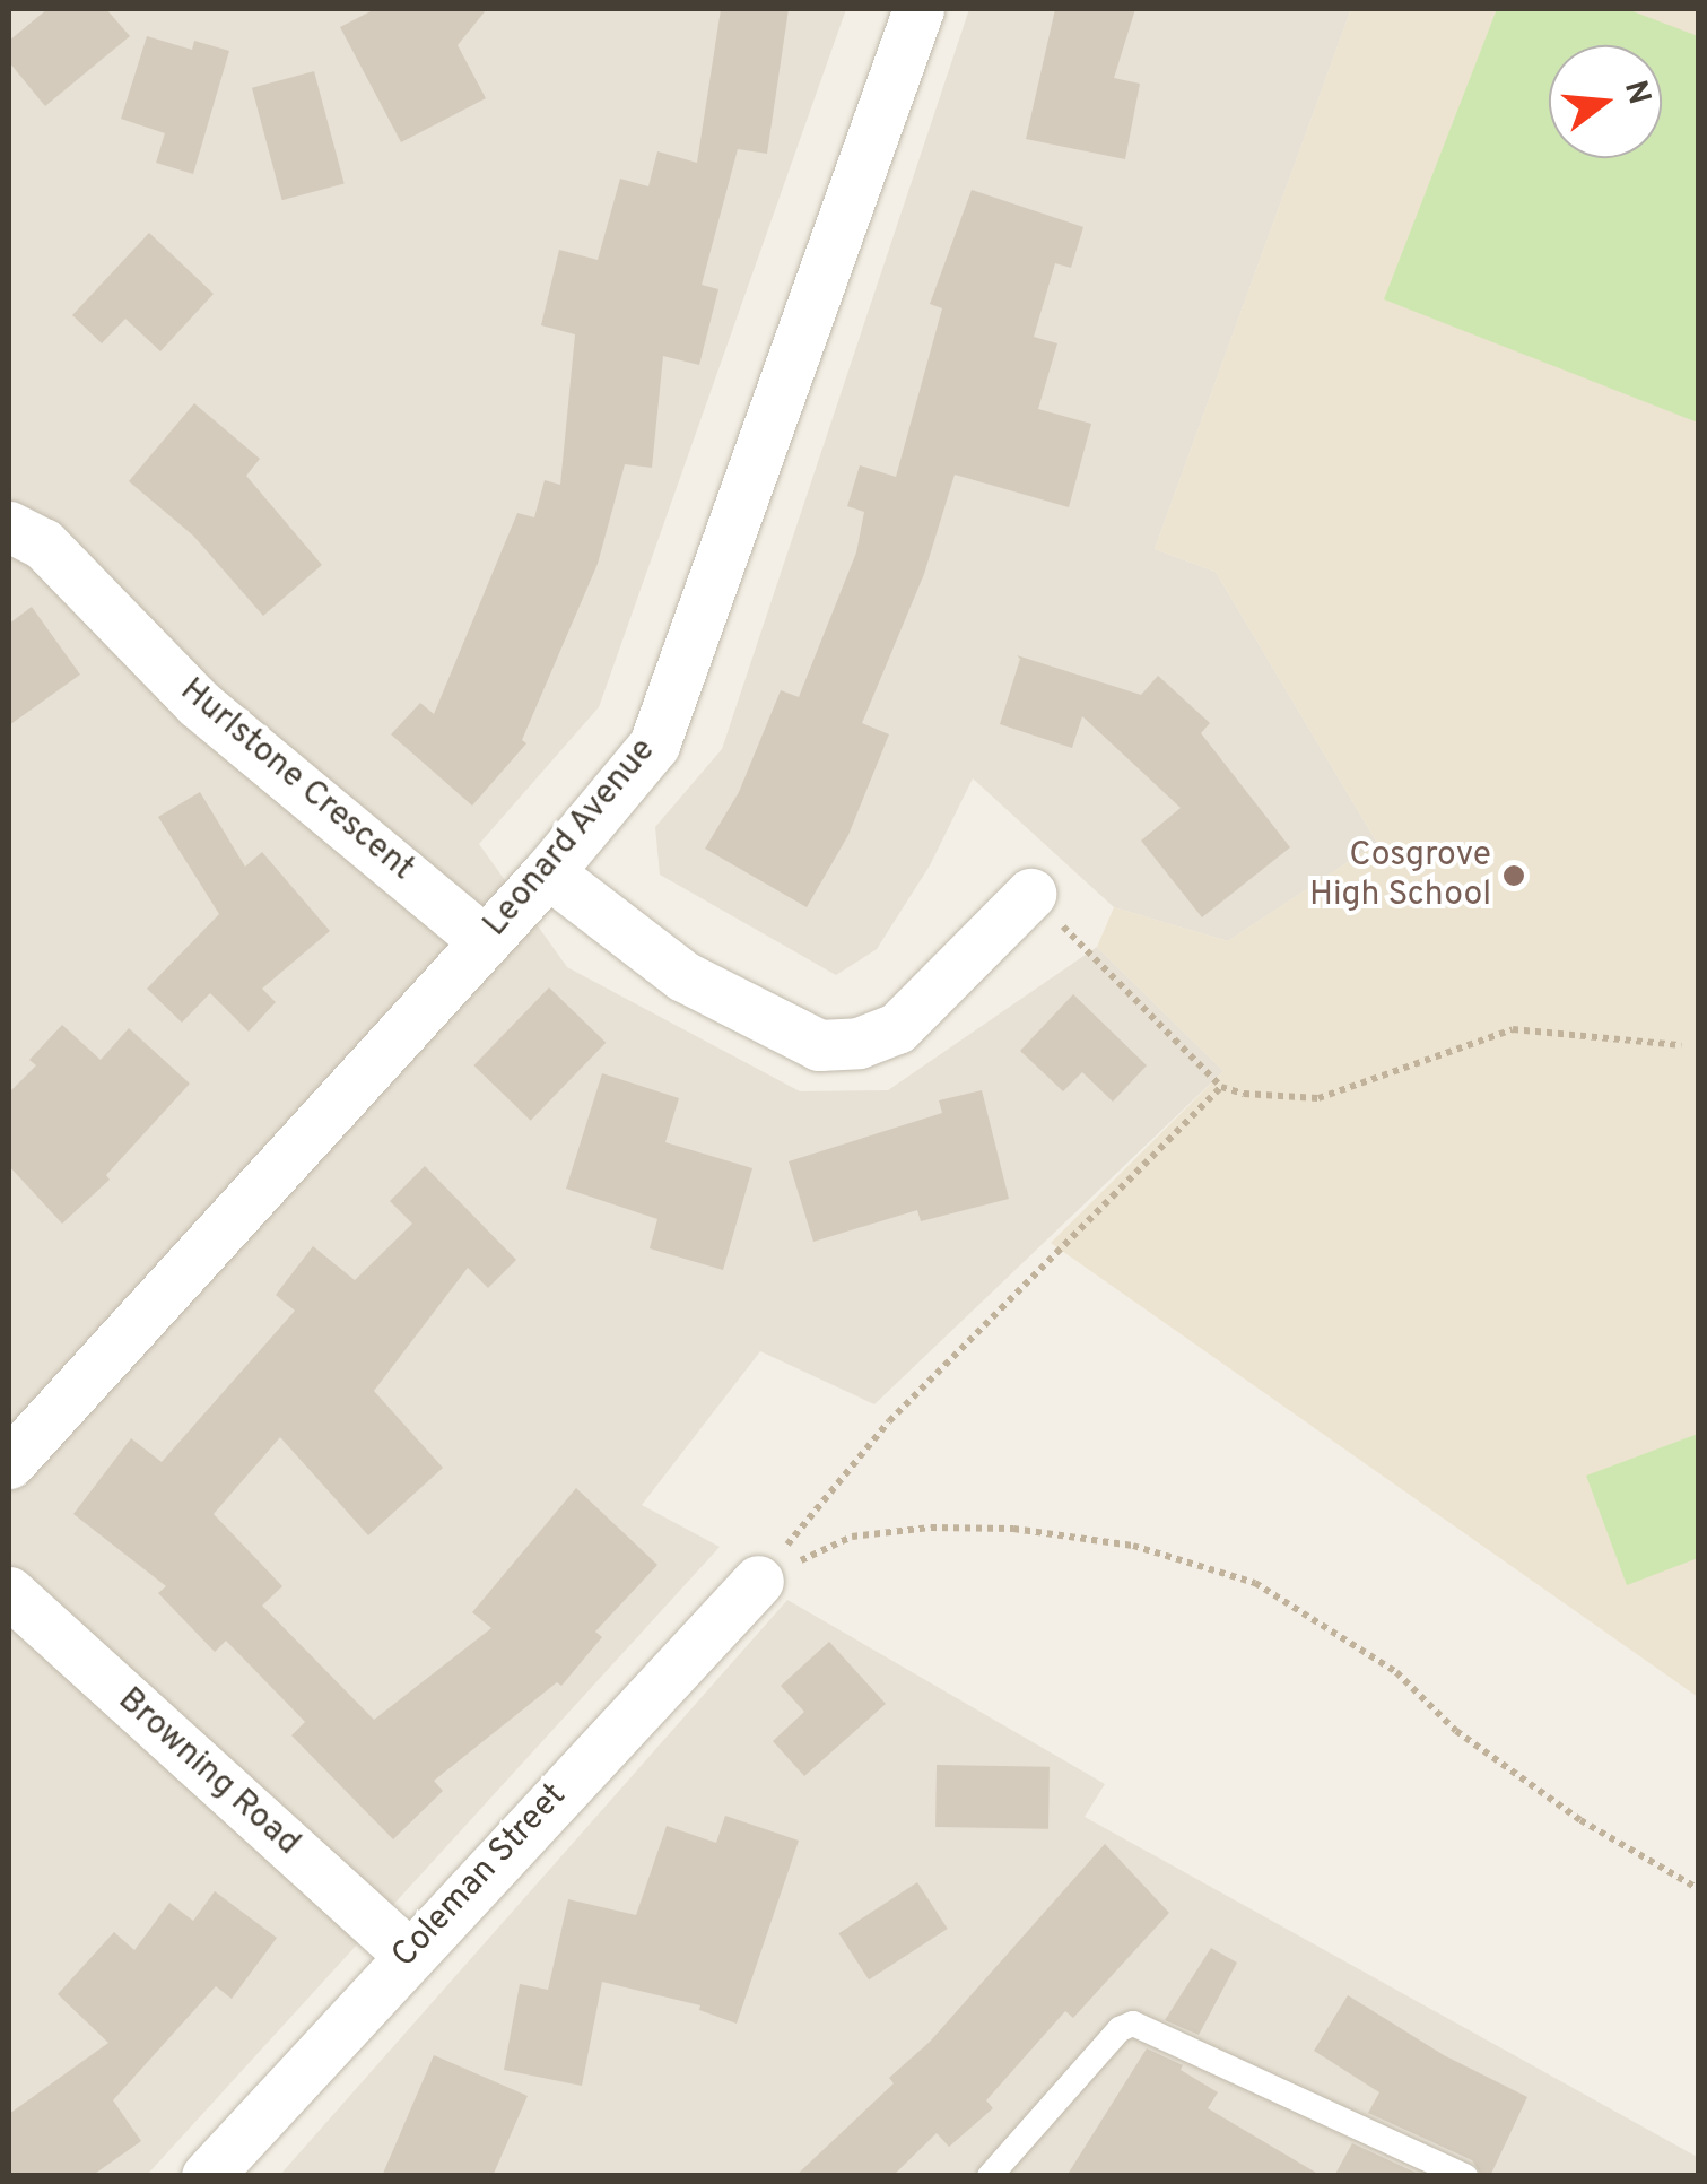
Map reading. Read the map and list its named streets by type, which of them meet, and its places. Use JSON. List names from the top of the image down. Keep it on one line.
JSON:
{"streets":{"street":["Hurlstone Crescent","Leonard Avenue","Browning Road","Coleman Street"]},"crossings":[["Hurlstone Crescent","Leonard Avenue"],["Browning Road","Coleman Street"]],"places":["Cosgrove High School"],"north":"right"}
